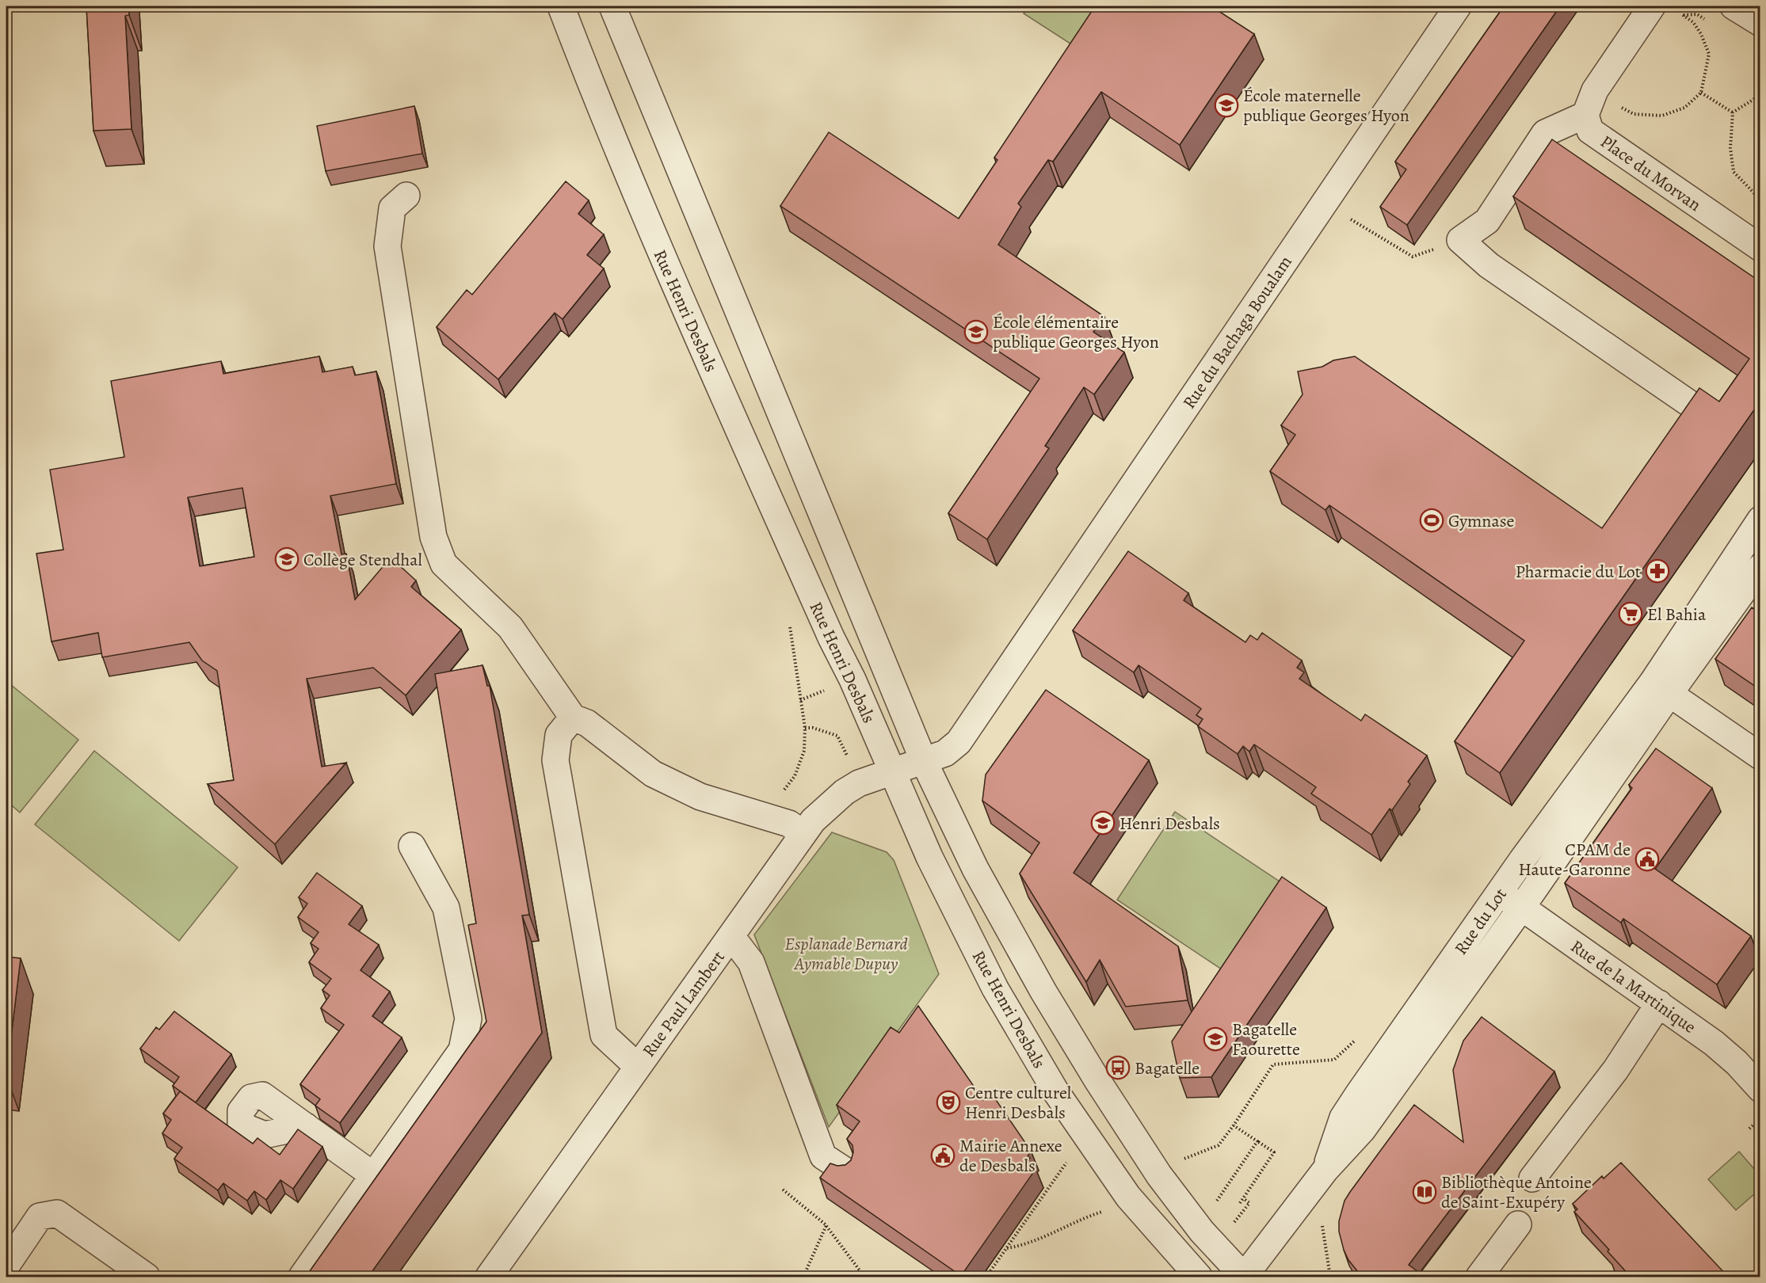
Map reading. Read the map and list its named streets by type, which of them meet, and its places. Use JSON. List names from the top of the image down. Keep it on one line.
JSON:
{"streets":{"street":["Place du Morvan","Rue Henri Desbals","Rue du Bachaga Boualam","Rue du Lot","Rue de la Martinique","Rue Paul Lambert"]},"crossings":[["Rue Henri Desbals","Rue du Bachaga Boualam"],["Rue Henri Desbals","Rue du Lot"],["Rue Henri Desbals","Rue Paul Lambert"],["Rue du Bachaga Boualam","Rue Paul Lambert"],["Rue du Lot","Rue de la Martinique"]],"parks":["Esplanade Bernard Aymable Dupuy"],"places":{"school or university":["École maternelle publique Georges Hyon","École élémentaire publique Georges Hyon","Collège Stendhal","Henri Desbals","Bagatelle Faourette"],"sports":["Gymnase"],"pharmacy":["Pharmacie du Lot"],"supermarket":["El Bahia"],"public building":["CPAM de Haute-Garonne","Mairie Annexe de Desbals"],"bus stop":["Bagatelle"],"theatre":["Centre culturel Henri Desbals"],"library":["Bibliothèque Antoine de Saint-Exupéry"]}}
